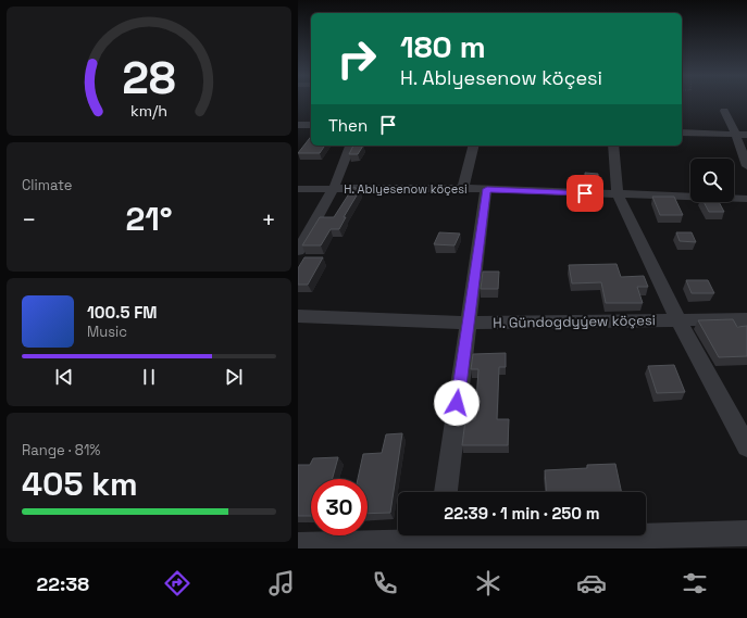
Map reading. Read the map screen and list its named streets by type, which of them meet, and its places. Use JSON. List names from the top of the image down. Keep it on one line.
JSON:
{"streets":{"street":["H. Ablyesenow köçesi","H. Gündogdyýew köçesi"]},"page":{"turn":["180 m","H. Ablyesenow köçesi"],"then":"Then","tile":["Climate",["Range · 81%","405 km"]],"heat":["−","21°","+"],"song":["100.5 FM","Music"],"limit":"30","trip":"22:39 · 1 min · 250 m","tabs":"22:38","gauge":["28","km/h"]}}
